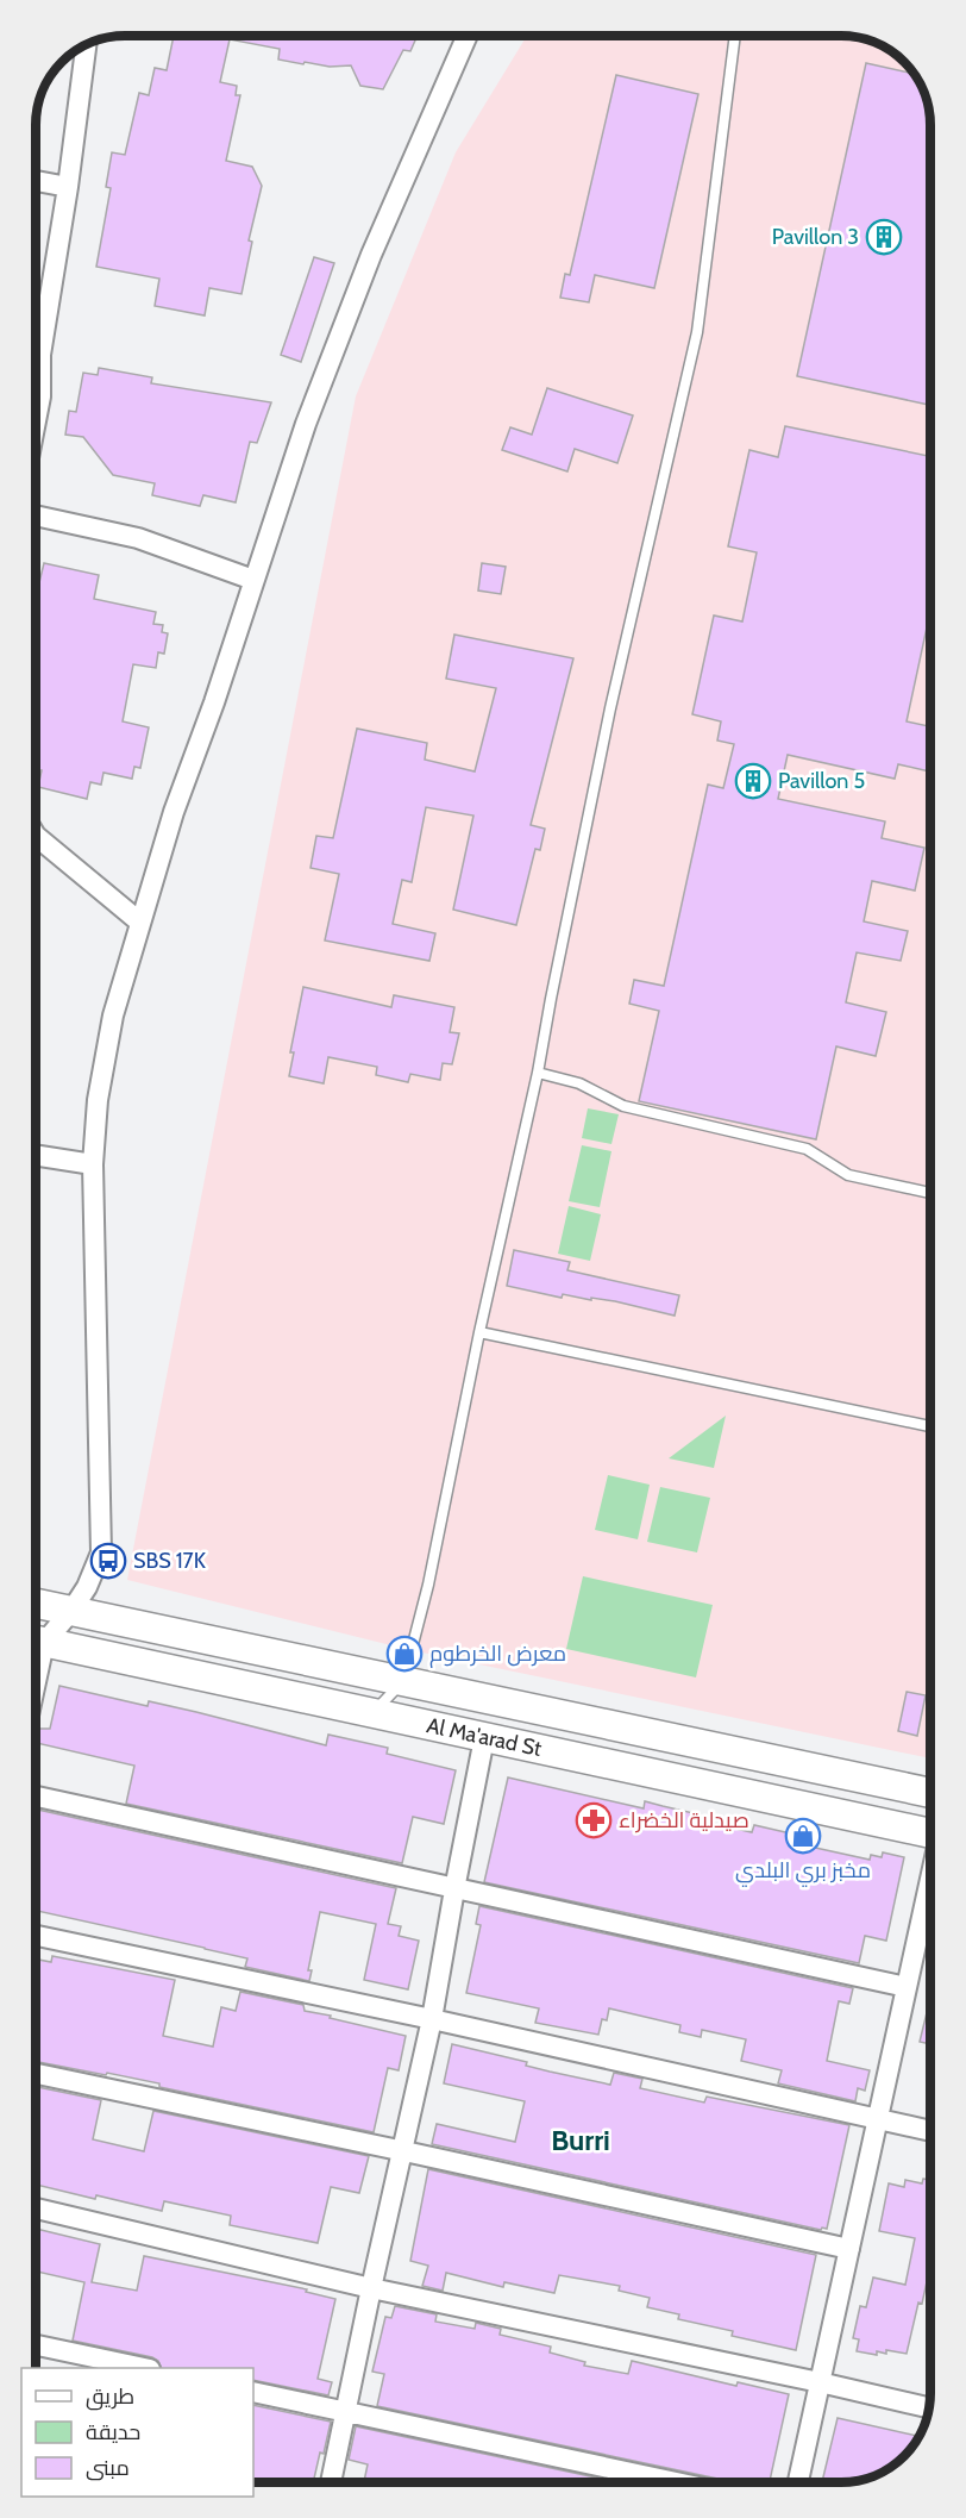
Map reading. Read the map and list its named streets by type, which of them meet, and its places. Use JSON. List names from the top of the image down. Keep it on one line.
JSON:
{"streets":{"main road":["Al Ma'arad St"]},"districts":["Burri"],"places":{"building":["Pavillon 3","Pavillon 5"],"bus stop":["SBS 17K"],"shop":["معرض الخرطوم","مخبز بري البلدي"],"pharmacy":["صيدلية الخضراء"]},"legend":["طريق","حديقة","مبنى"]}
